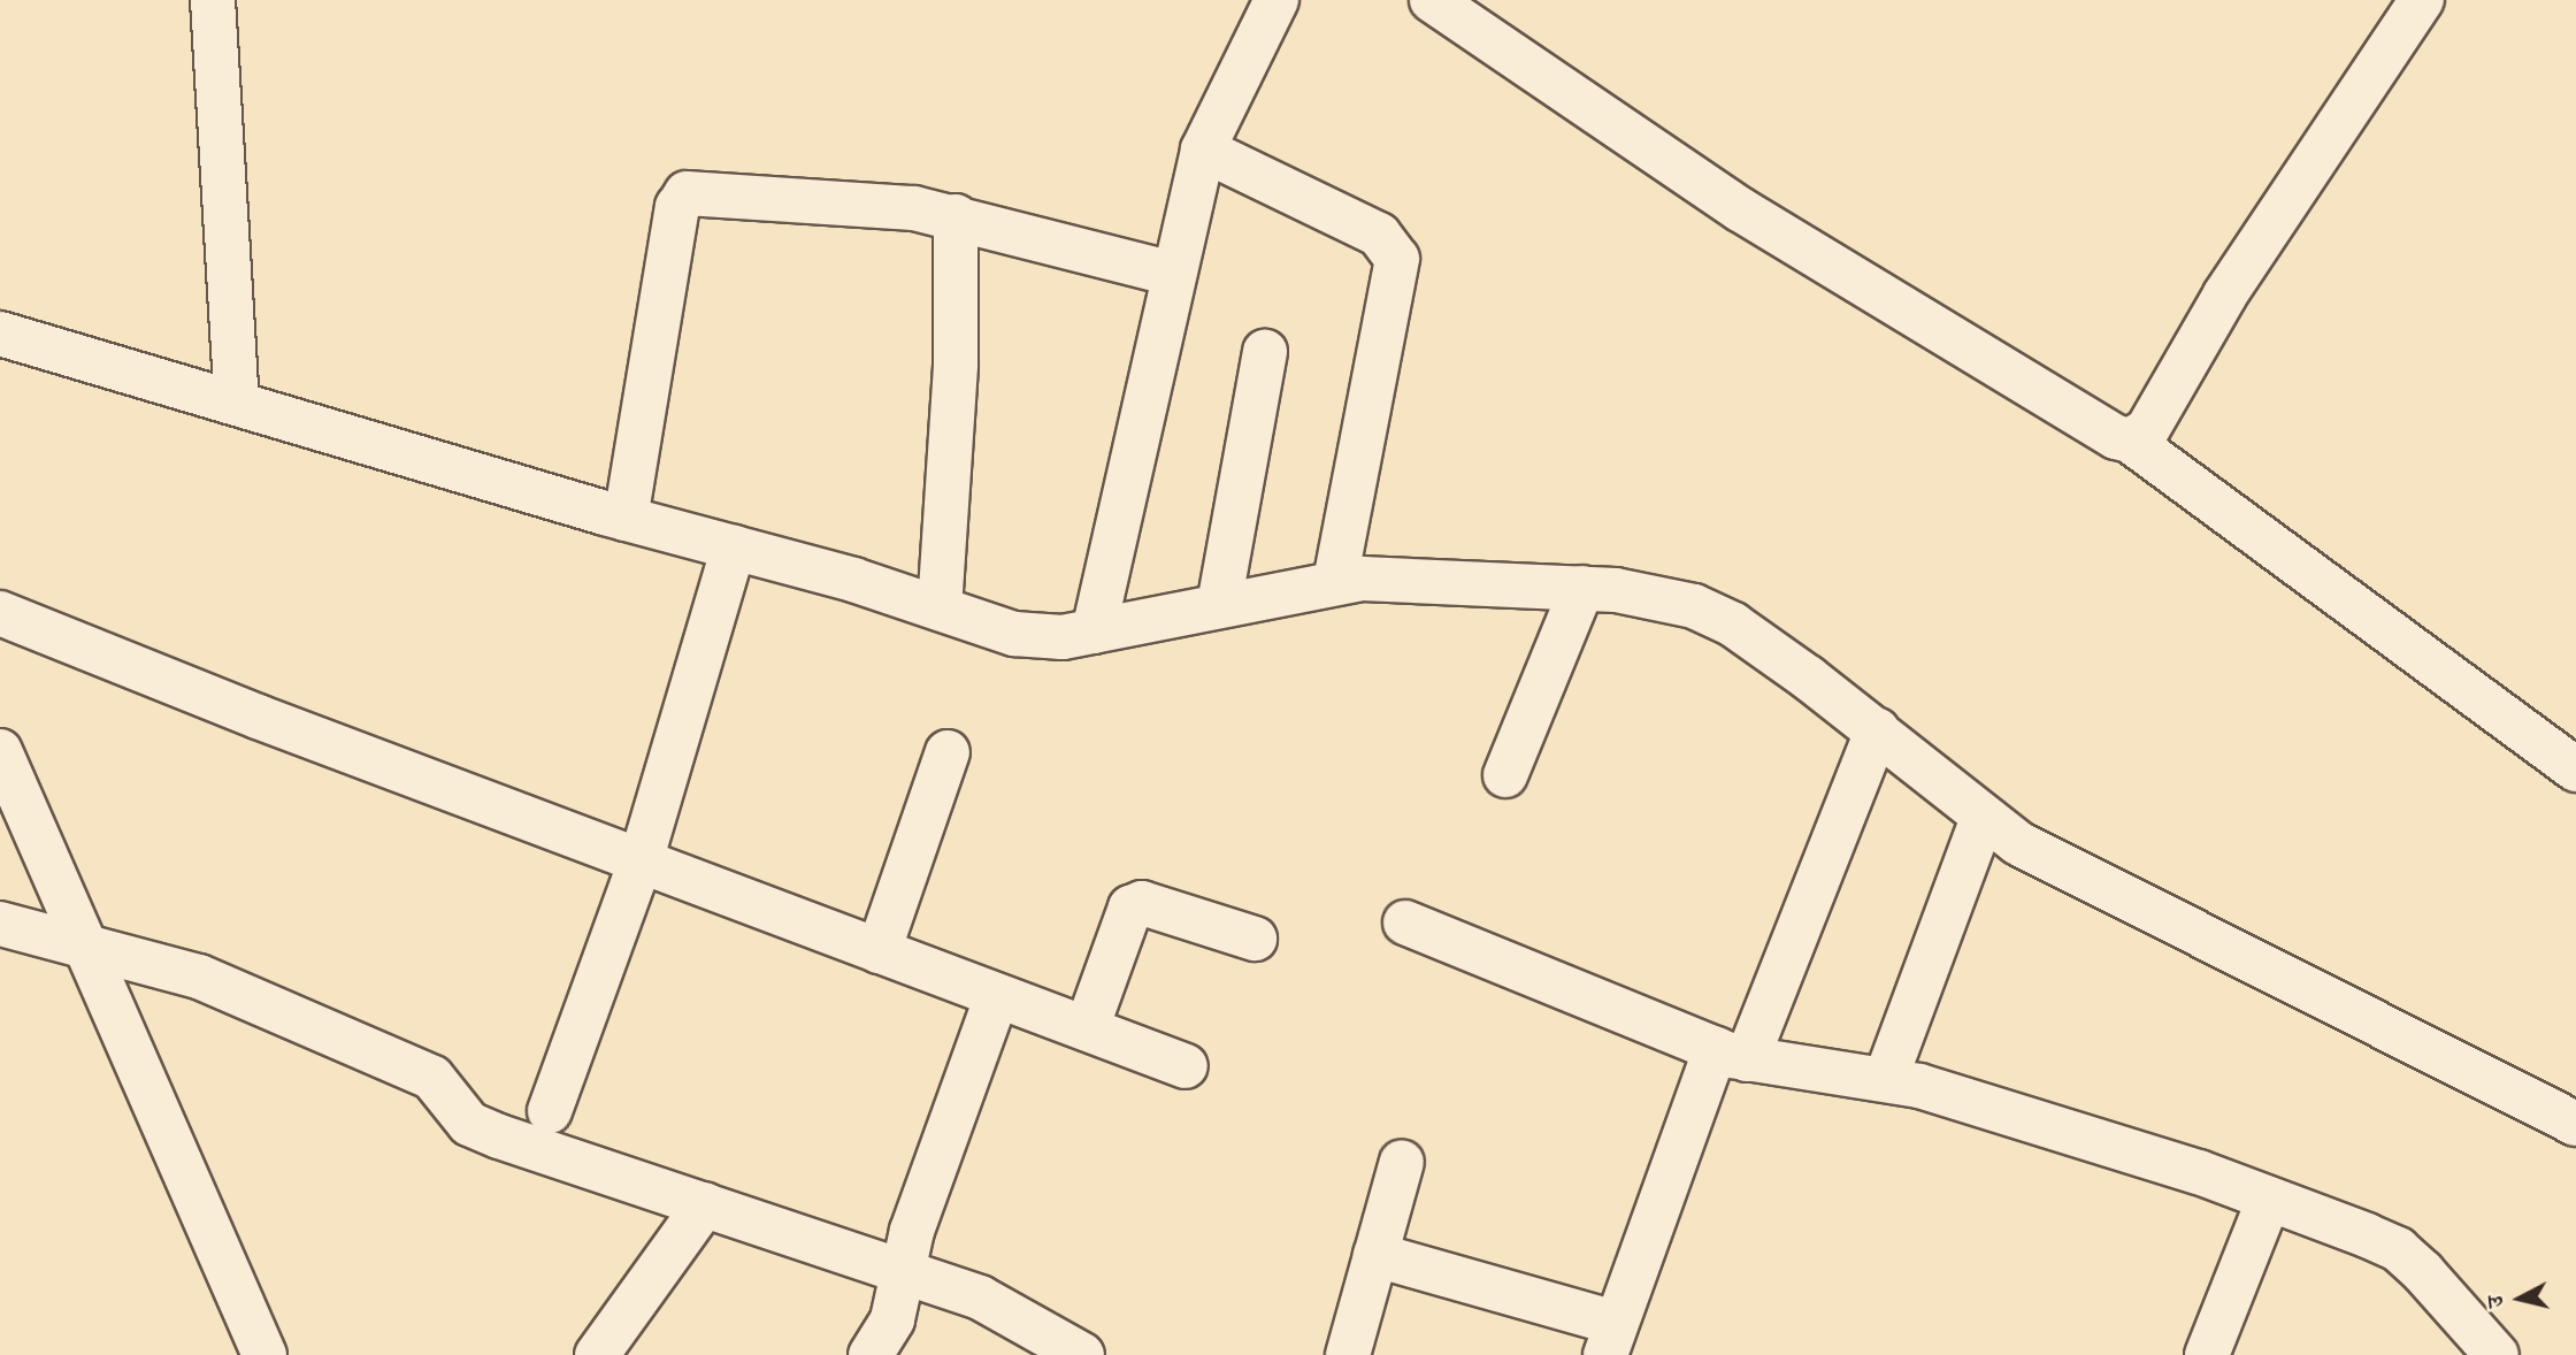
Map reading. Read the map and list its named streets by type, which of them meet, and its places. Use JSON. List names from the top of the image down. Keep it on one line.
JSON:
{"north":"left"}
